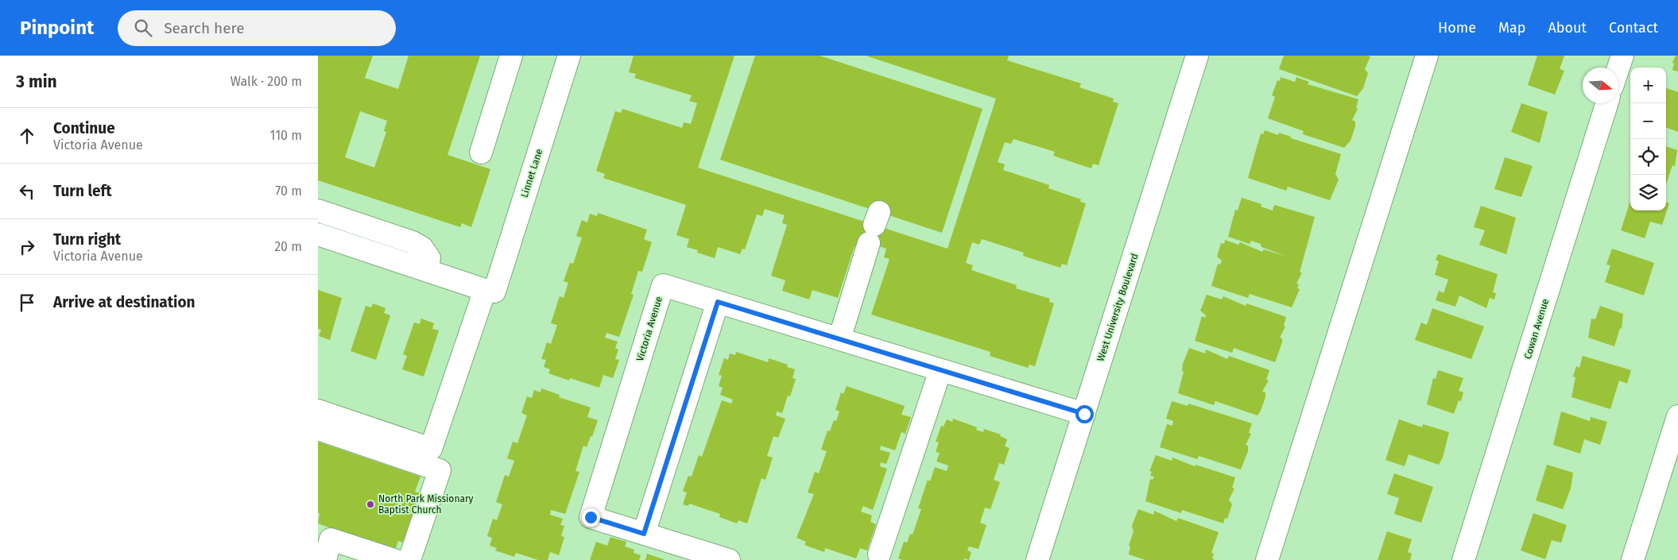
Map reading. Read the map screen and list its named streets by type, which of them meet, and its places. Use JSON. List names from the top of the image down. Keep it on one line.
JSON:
{"streets":{"street":["Linnet Lane","West University Boulevard","Victoria Avenue","Cowan Avenue"]},"crossings":[["West University Boulevard","Victoria Avenue"]],"places":["North Park Missionary Baptist Church"],"north":"right","page":{"header":"Pinpoint","search":"Search here","nav":["Home","Map","About","Contact"],"heading":["3 min","Walk · 200 m"],"map_buttons":["+","−"],"list":[["Continue","Victoria Avenue","110 m"],["Turn left","70 m"],["Turn right","Victoria Avenue","20 m"],"Arrive at destination"]}}
